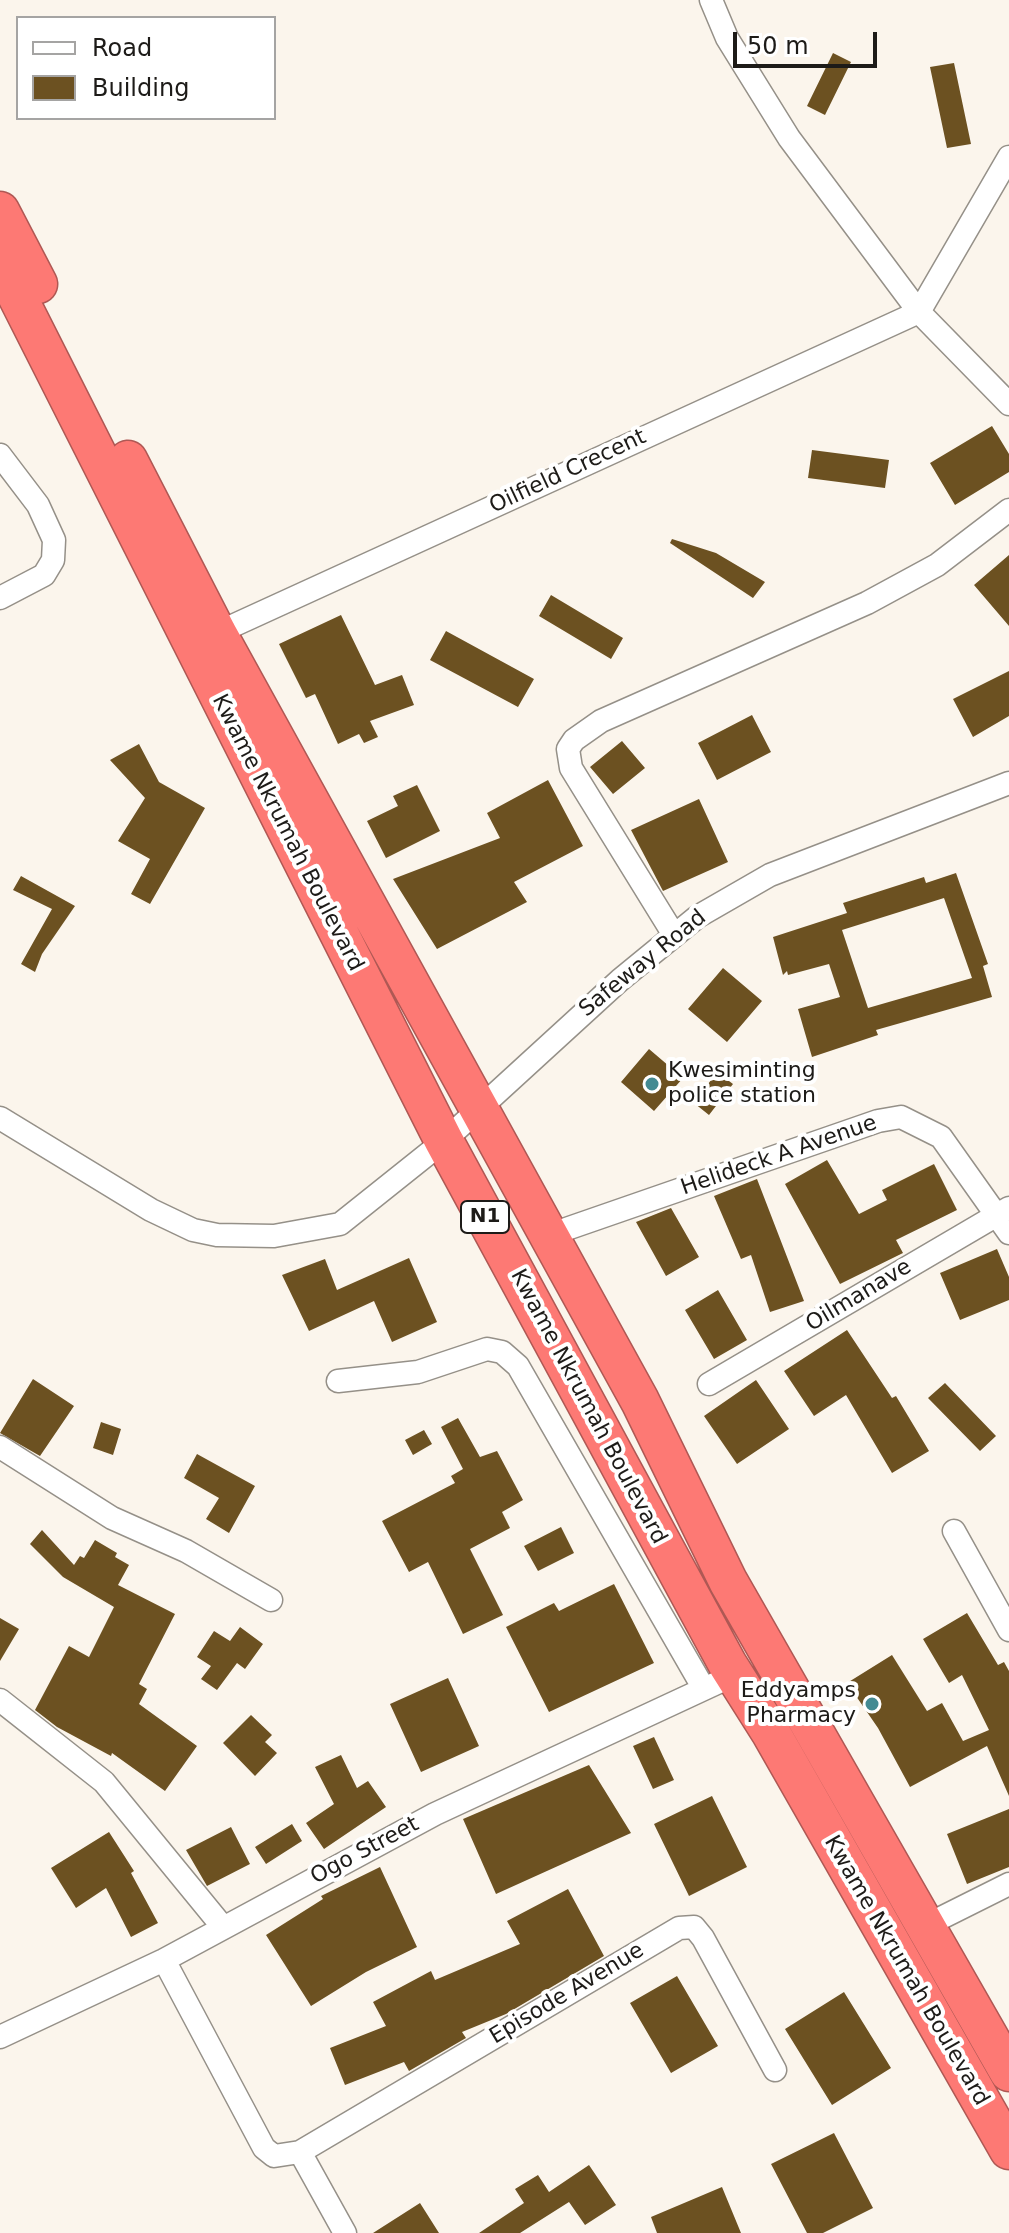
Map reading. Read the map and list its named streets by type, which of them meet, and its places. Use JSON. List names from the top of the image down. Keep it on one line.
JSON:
{"streets":{"highway":["Kwame Nkrumah Boulevard","N1"],"street":["Oilfield Crecent","Safeway Road","Helideck A Avenue","Oilmanave","Ogo Street","Episode Avenue"]},"crossings":[["Oilfield Crecent","Kwame Nkrumah Boulevard"],["Kwame Nkrumah Boulevard","Safeway Road"],["Kwame Nkrumah Boulevard","Helideck A Avenue"],["Kwame Nkrumah Boulevard","Ogo Street"],["Helideck A Avenue","Oilmanave"]],"places":["Kwesiminting police station","Eddyamps Pharmacy"],"legend":["Road","Building"],"scale_bar":"50 m"}
